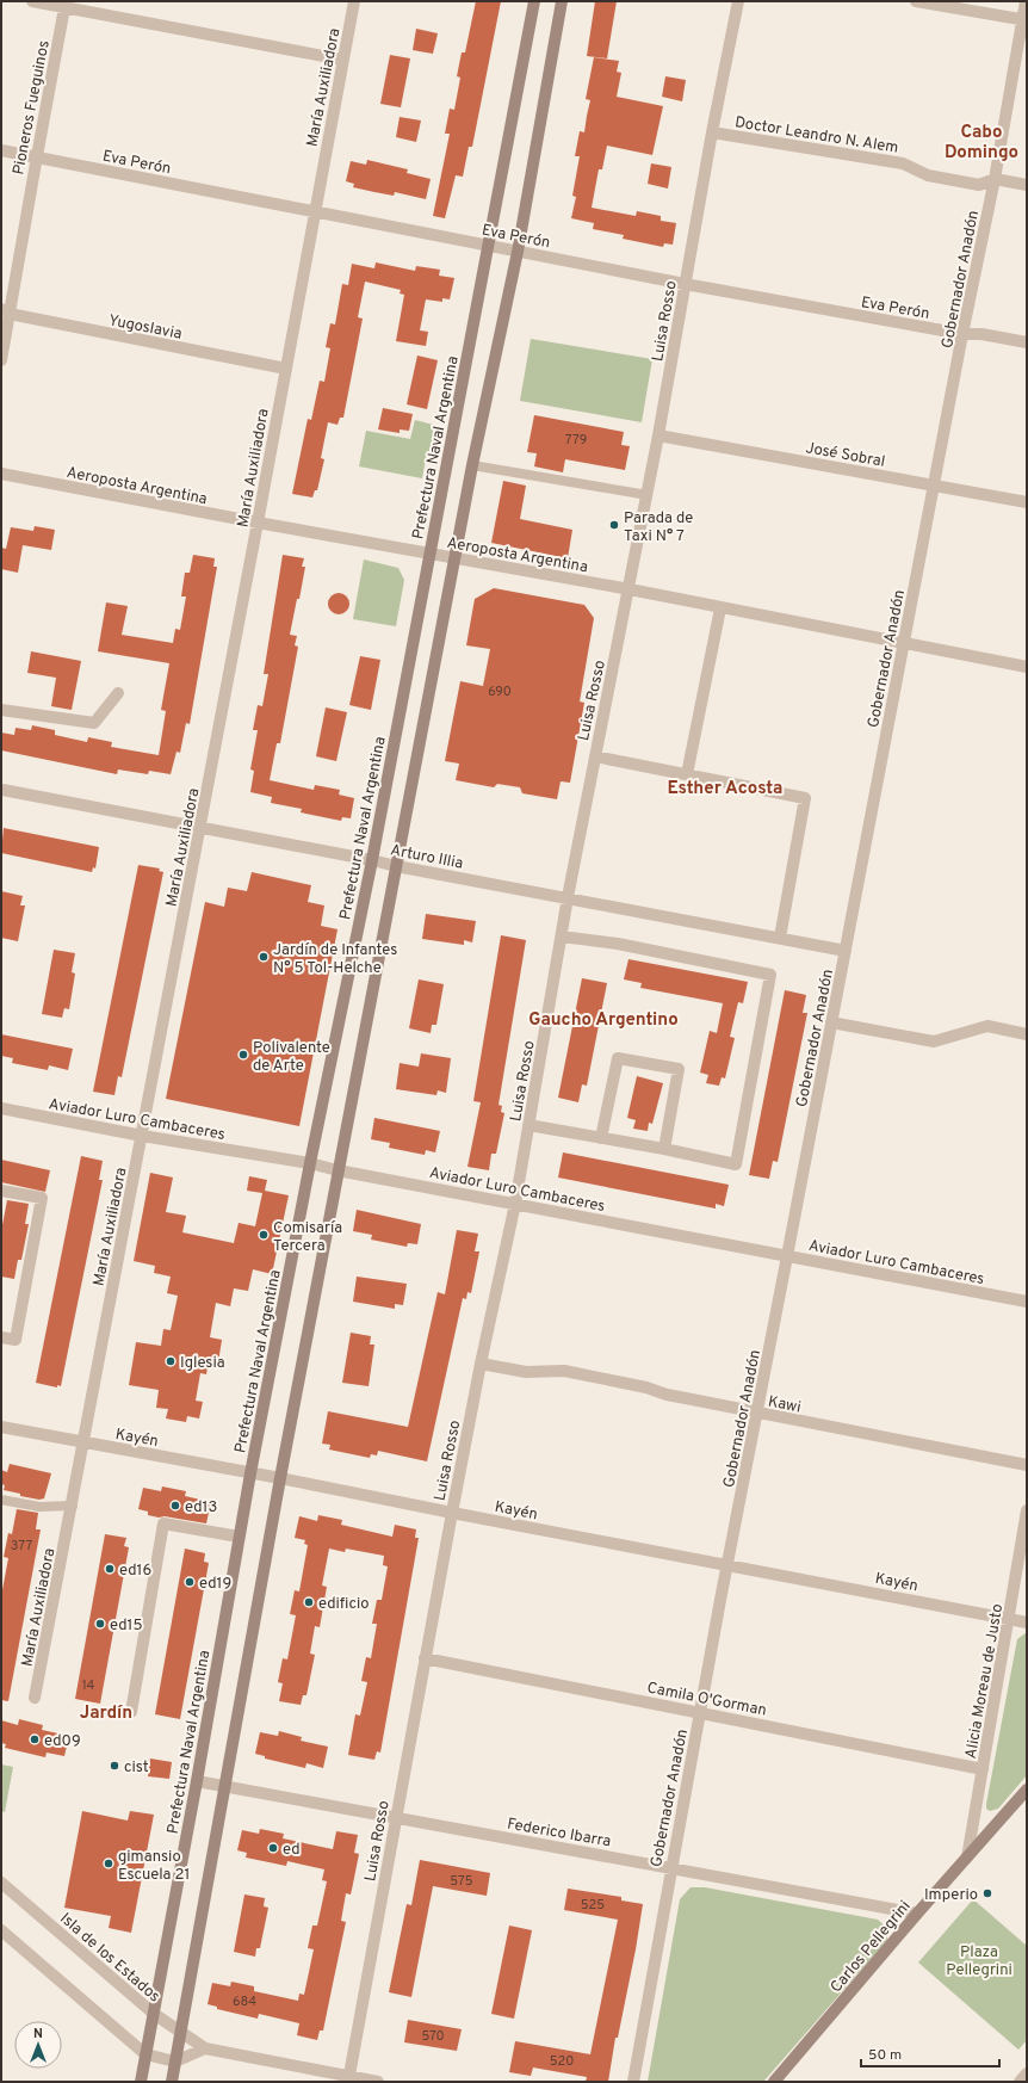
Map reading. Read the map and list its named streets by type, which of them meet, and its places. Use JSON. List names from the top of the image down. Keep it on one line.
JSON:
{"streets":{"main road":["Prefectura Naval Argentina","Carlos Pellegrini"],"street":["María Auxiliadora","Pioneros Fueguinos","Doctor Leandro N. Alem","Eva Perón","Gobernador Anadón","Luisa Rosso","Yugoslavia","José Sobral","Aeroposta Argentina","Arturo Illia","Aviador Luro Cambaceres","Kawi","Kayén","Alicia Moreau de Justo","Camila O'Gorman","Federico Ibarra","Isla de los Estados"]},"crossings":[["María Auxiliadora","Eva Perón"],["María Auxiliadora","Yugoslavia"],["María Auxiliadora","Aeroposta Argentina"],["María Auxiliadora","Arturo Illia"],["María Auxiliadora","Aviador Luro Cambaceres"],["María Auxiliadora","Kayén"],["Pioneros Fueguinos","Eva Perón"],["Pioneros Fueguinos","Yugoslavia"],["Doctor Leandro N. Alem","Gobernador Anadón"],["Doctor Leandro N. Alem","Luisa Rosso"],["Eva Perón","Gobernador Anadón"],["Eva Perón","Luisa Rosso"],["Eva Perón","Prefectura Naval Argentina"],["Gobernador Anadón","José Sobral"],["Gobernador Anadón","Aeroposta Argentina"],["Gobernador Anadón","Arturo Illia"],["Gobernador Anadón","Aviador Luro Cambaceres"],["Gobernador Anadón","Kawi"],["Gobernador Anadón","Kayén"],["Gobernador Anadón","Camila O'Gorman"],["Gobernador Anadón","Federico Ibarra"],["Luisa Rosso","José Sobral"],["Luisa Rosso","Aeroposta Argentina"],["Luisa Rosso","Arturo Illia"],["Luisa Rosso","Aviador Luro Cambaceres"],["Luisa Rosso","Kawi"],["Luisa Rosso","Kayén"],["Luisa Rosso","Camila O'Gorman"],["Luisa Rosso","Federico Ibarra"],["Luisa Rosso","Isla de los Estados"],["Prefectura Naval Argentina","Aeroposta Argentina"],["Prefectura Naval Argentina","Arturo Illia"],["Prefectura Naval Argentina","Aviador Luro Cambaceres"],["Prefectura Naval Argentina","Kayén"],["Prefectura Naval Argentina","Federico Ibarra"],["Prefectura Naval Argentina","Isla de los Estados"],["Kayén","Alicia Moreau de Justo"],["Alicia Moreau de Justo","Camila O'Gorman"],["Alicia Moreau de Justo","Carlos Pellegrini"],["Federico Ibarra","Carlos Pellegrini"]],"districts":["Cabo Domingo","Esther Acosta","Gaucho Argentino","Jardín"],"parks":["Plaza Pellegrini"],"places":["Parada de Taxi N° 7","Jardín de Infantes N° 5 Tol-Helche","Polivalente de Arte","Comisaría Tercera","Iglesia","ed13","ed16","ed19","edificio","ed15","ed09","cist","ed","gimansio Escuela 21","Imperio"],"house_numbers":["779","690","377","14","575","525","684","570","520"],"scale_bar":"50 m","north":"top"}
